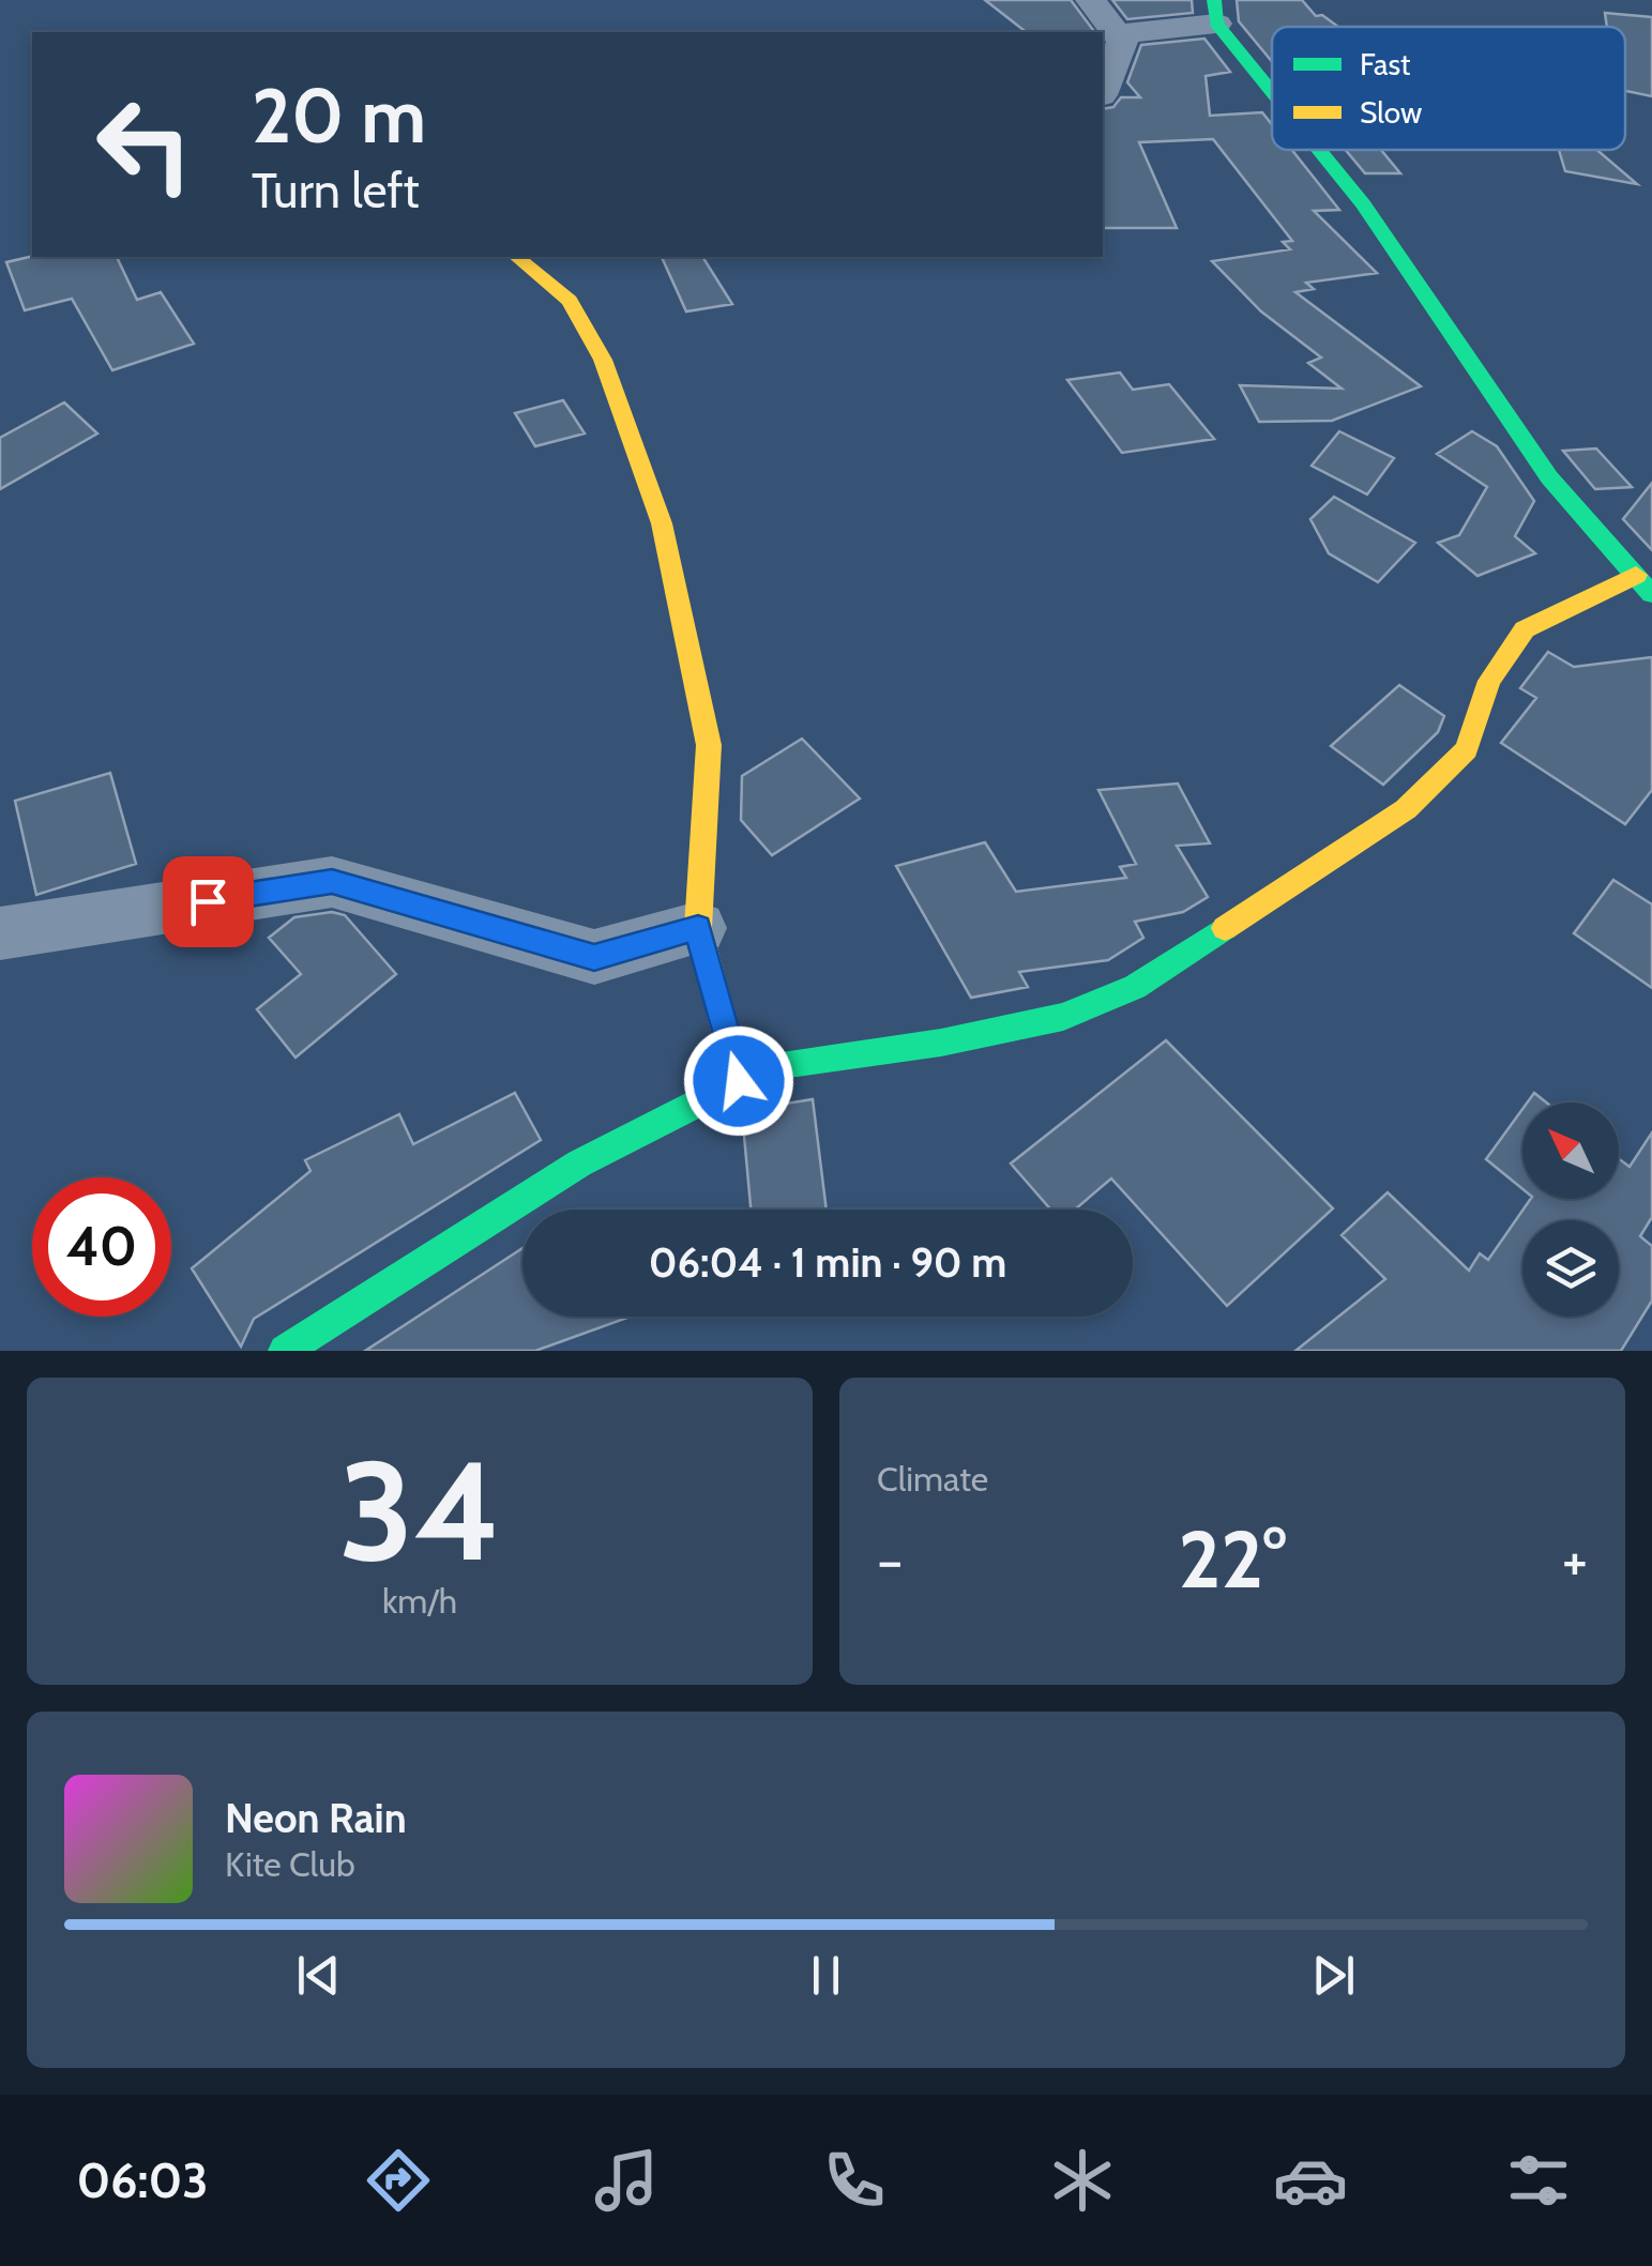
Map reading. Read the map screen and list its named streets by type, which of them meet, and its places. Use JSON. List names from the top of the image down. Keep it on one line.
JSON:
{"legend":["Fast","Slow"],"north":"top left","page":{"turn":["20 m","Turn left"],"limit":"40","trip":"06:04 · 1 min · 90 m","tile":[["34","km/h"],"Climate"],"heat":["−","22°","+"],"song":["Neon Rain","Kite Club"],"tabs":"06:03"}}
